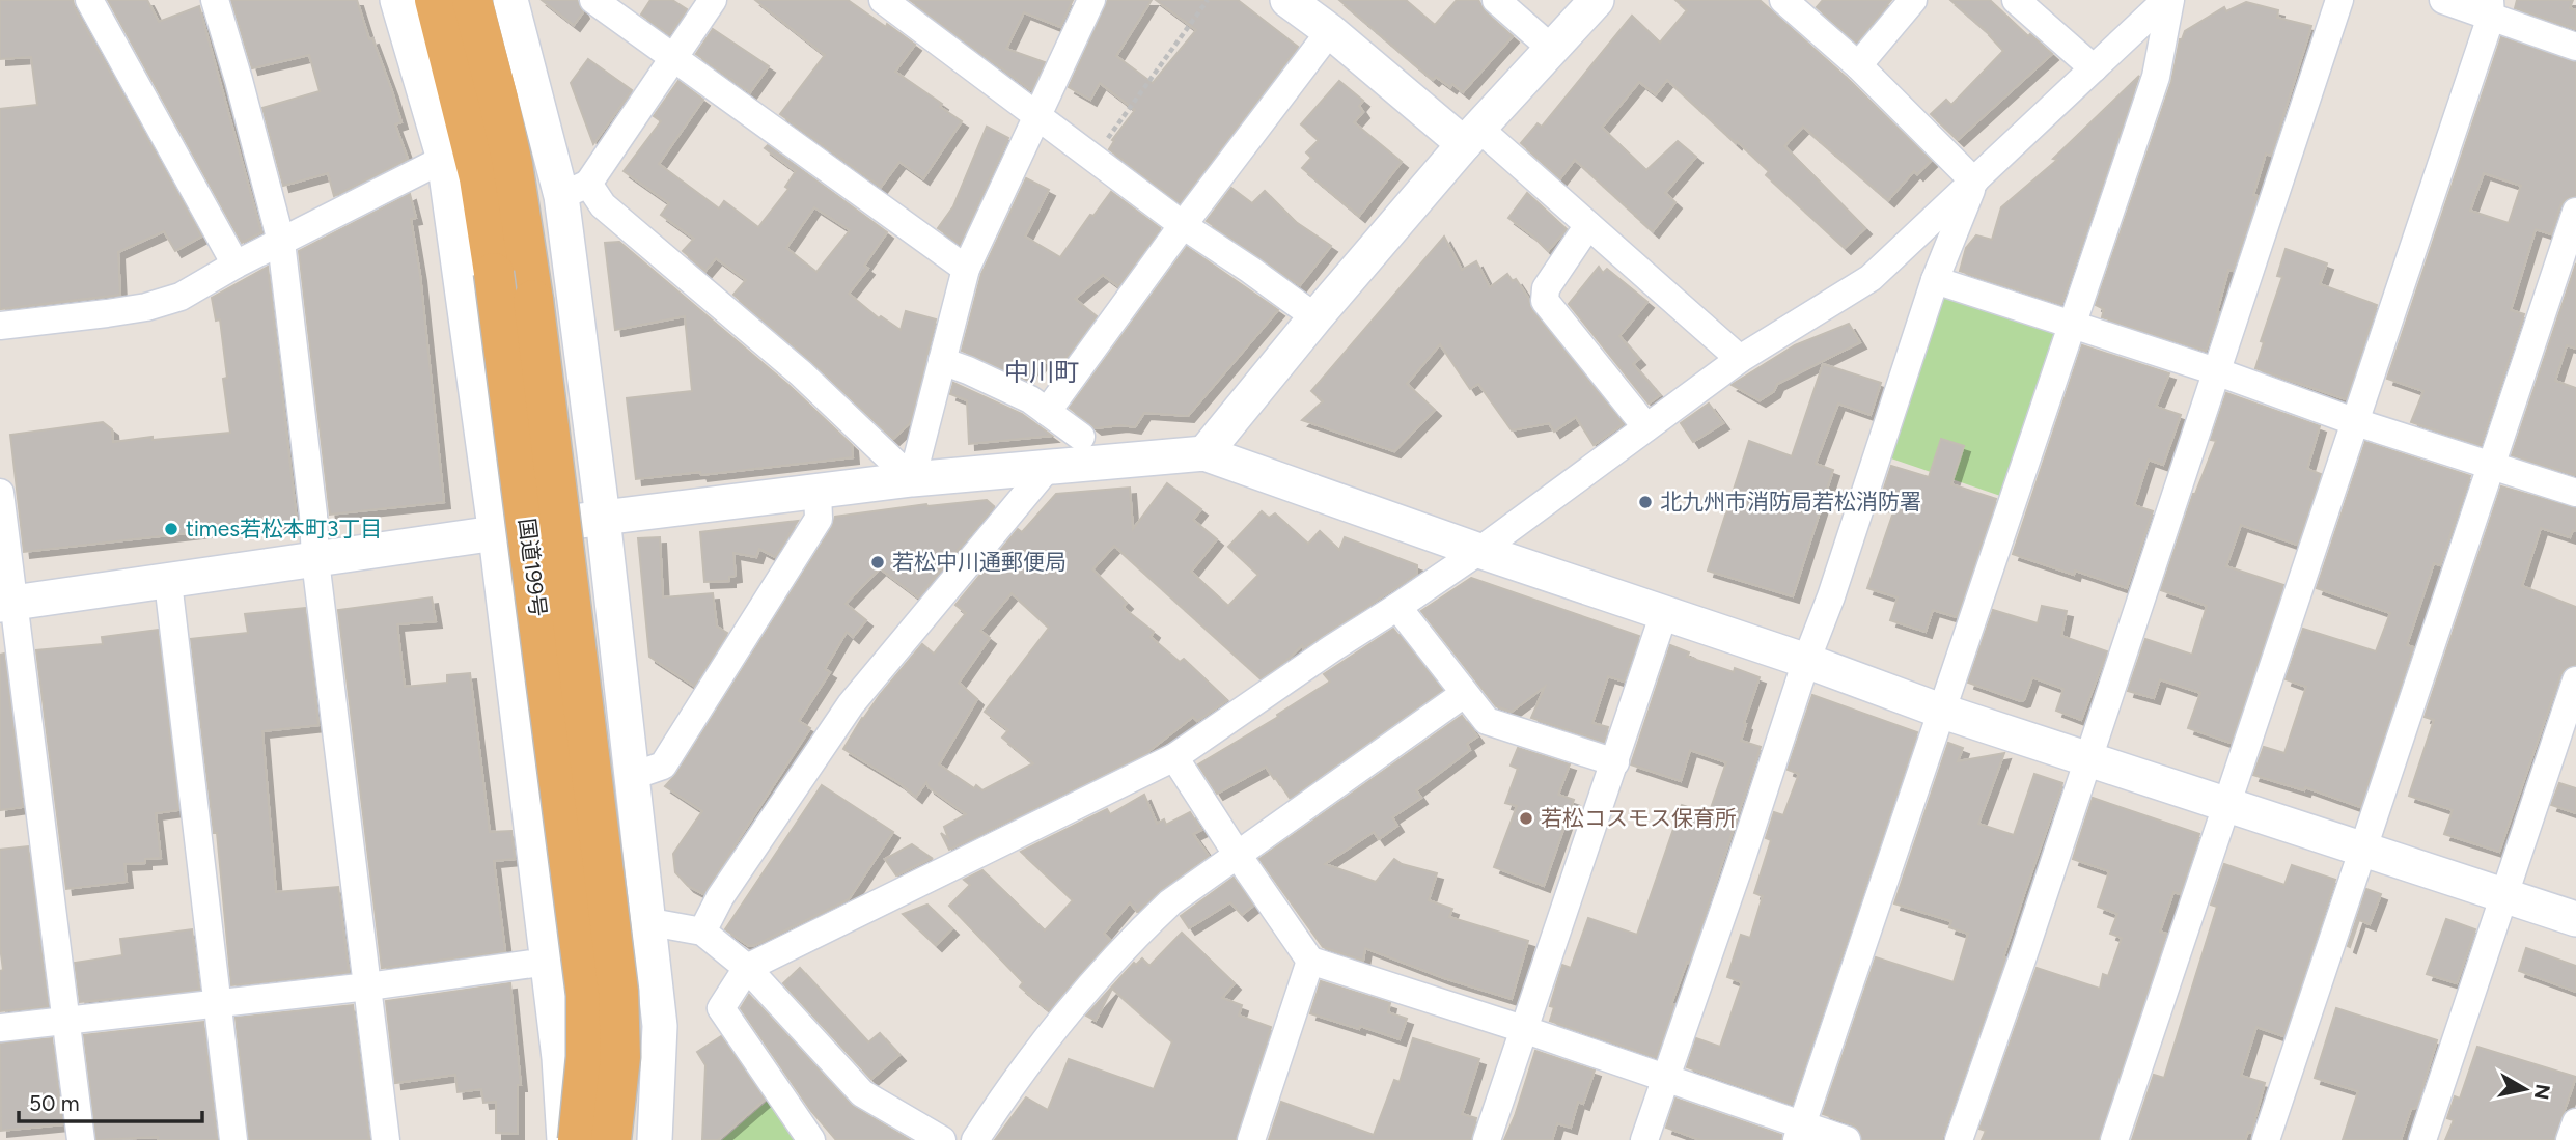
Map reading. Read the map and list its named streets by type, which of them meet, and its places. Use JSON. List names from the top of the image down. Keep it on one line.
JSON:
{"streets":{"highway":["国道199号"]},"districts":["中川町"],"places":["北九州市消防局若松消防署","times若松本町3丁目","若松中川通郵便局","若松コスモス保育所"],"scale_bar":"50 m","north":"right"}
